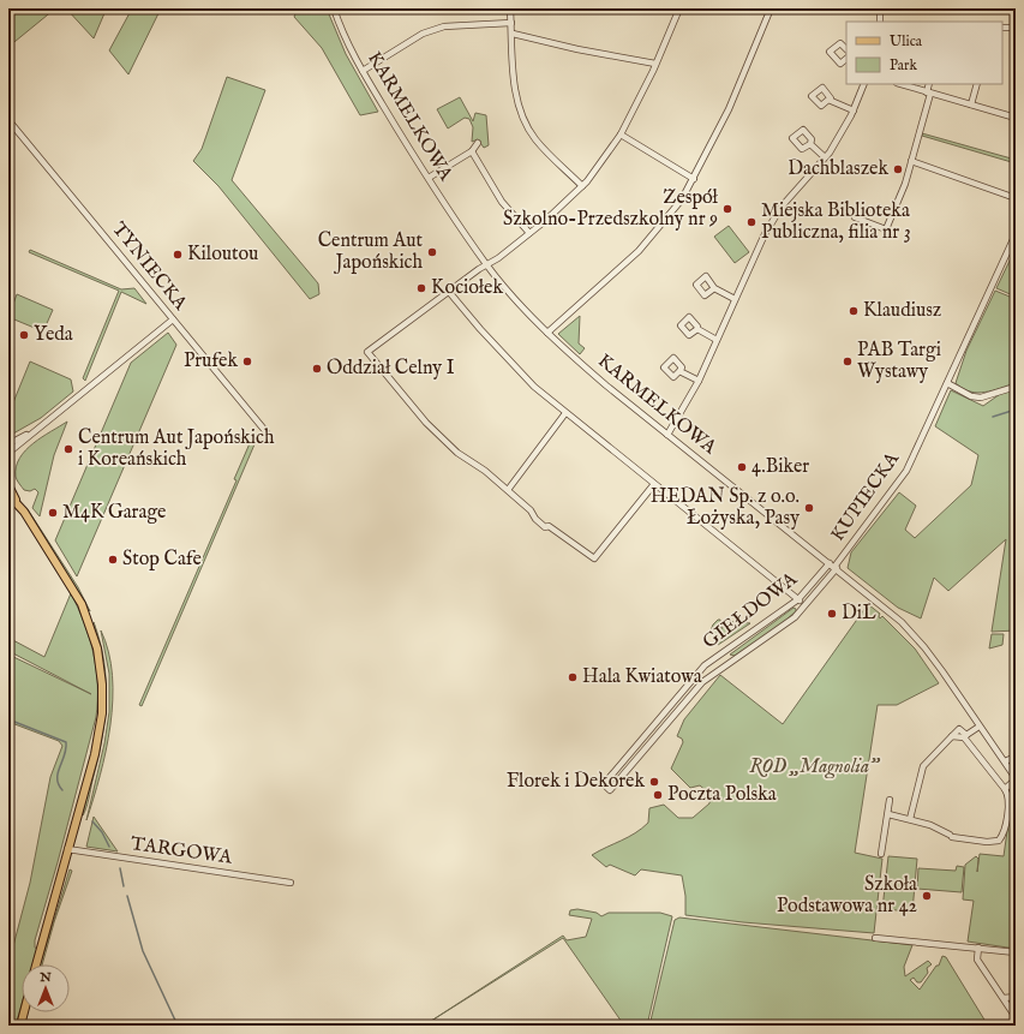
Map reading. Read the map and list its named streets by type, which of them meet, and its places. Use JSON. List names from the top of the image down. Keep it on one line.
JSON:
{"streets":{"street":["KARMELKOWA","TYNIECKA","KUPIECKA","GIEŁDOWA","TARGOWA"]},"crossings":[["KARMELKOWA","KUPIECKA"],["KARMELKOWA","GIEŁDOWA"],["KUPIECKA","GIEŁDOWA"]],"parks":["ROD „Magnolia”"],"places":["Dachblaszek","Zespół Szkolno-Przedszkolny nr 9","Miejska Biblioteka Publiczna, filia nr 3","Centrum Aut Japońskich","Kiloutou","Kociołek","Klaudiusz","Yeda","Prufek","PAB Targi Wystawy","Oddział Celny I","Centrum Aut Japońskich i Koreańskich","4.Biker","HEDAN Sp. z o.o. Łożyska, Pasy","M4K Garage","Stop Cafe","DiL","Hala Kwiatowa","Florek i Dekorek","Poczta Polska","Szkoła Podstawowa nr 42"],"legend":["Ulica","Park"],"north":"top"}
